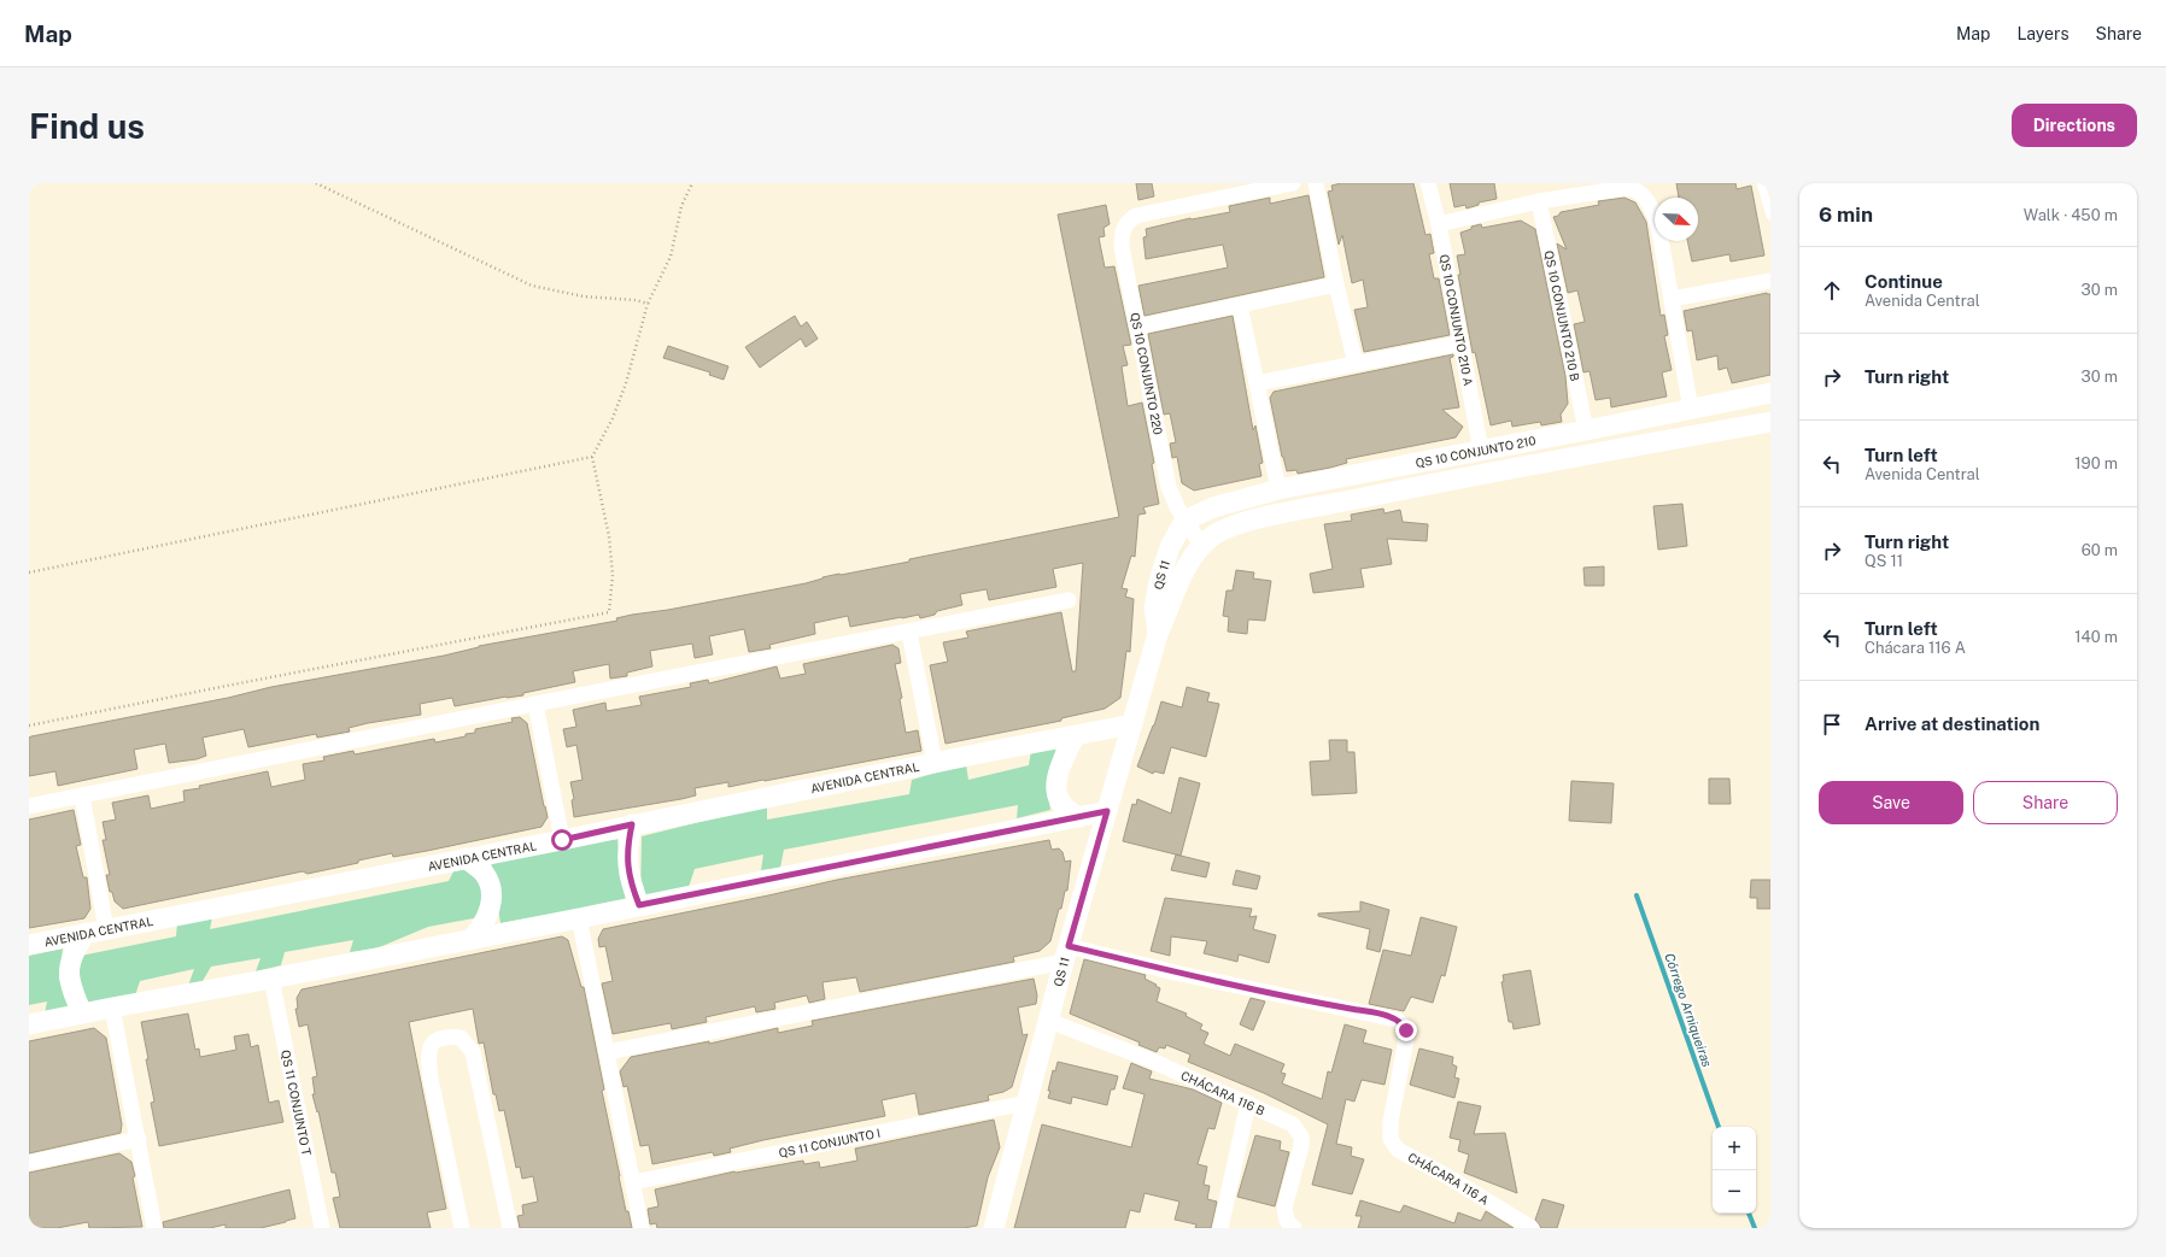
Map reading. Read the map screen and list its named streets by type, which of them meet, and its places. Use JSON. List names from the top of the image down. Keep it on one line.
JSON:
{"streets":{"street":["QS 10 CONJUNTO 210 B","QS 10 CONJUNTO 210 A","QS 10 CONJUNTO 220","QS 10 CONJUNTO 210","QS 11","AVENIDA CENTRAL","CHÁCARA 116 B","QS 11 CONJUNTO T","QS 11 CONJUNTO I","CHÁCARA 116 A"]},"crossings":[["QS 10 CONJUNTO 210 B","QS 10 CONJUNTO 210"],["QS 10 CONJUNTO 210 A","QS 10 CONJUNTO 210"],["QS 10 CONJUNTO 220","QS 10 CONJUNTO 210"],["QS 10 CONJUNTO 220","QS 11"],["QS 10 CONJUNTO 210","QS 11"],["QS 11","AVENIDA CENTRAL"],["QS 11","CHÁCARA 116 B"],["QS 11","QS 11 CONJUNTO I"],["QS 11","CHÁCARA 116 A"]],"water":["Córrego Arniqueiras"],"north":"bottom right","page":{"header":"Map","nav":["Map","Layers","Share"],"buttons":["Directions",["Save","Share"]],"title":"Find us","heading":["6 min","Walk · 450 m"],"list":[["Continue","Avenida Central","30 m"],["Turn right","30 m"],["Turn left","Avenida Central","190 m"],["Turn right","QS 11","60 m"],["Turn left","Chácara 116 A","140 m"],"Arrive at destination"],"map_buttons":["+","−"]}}
